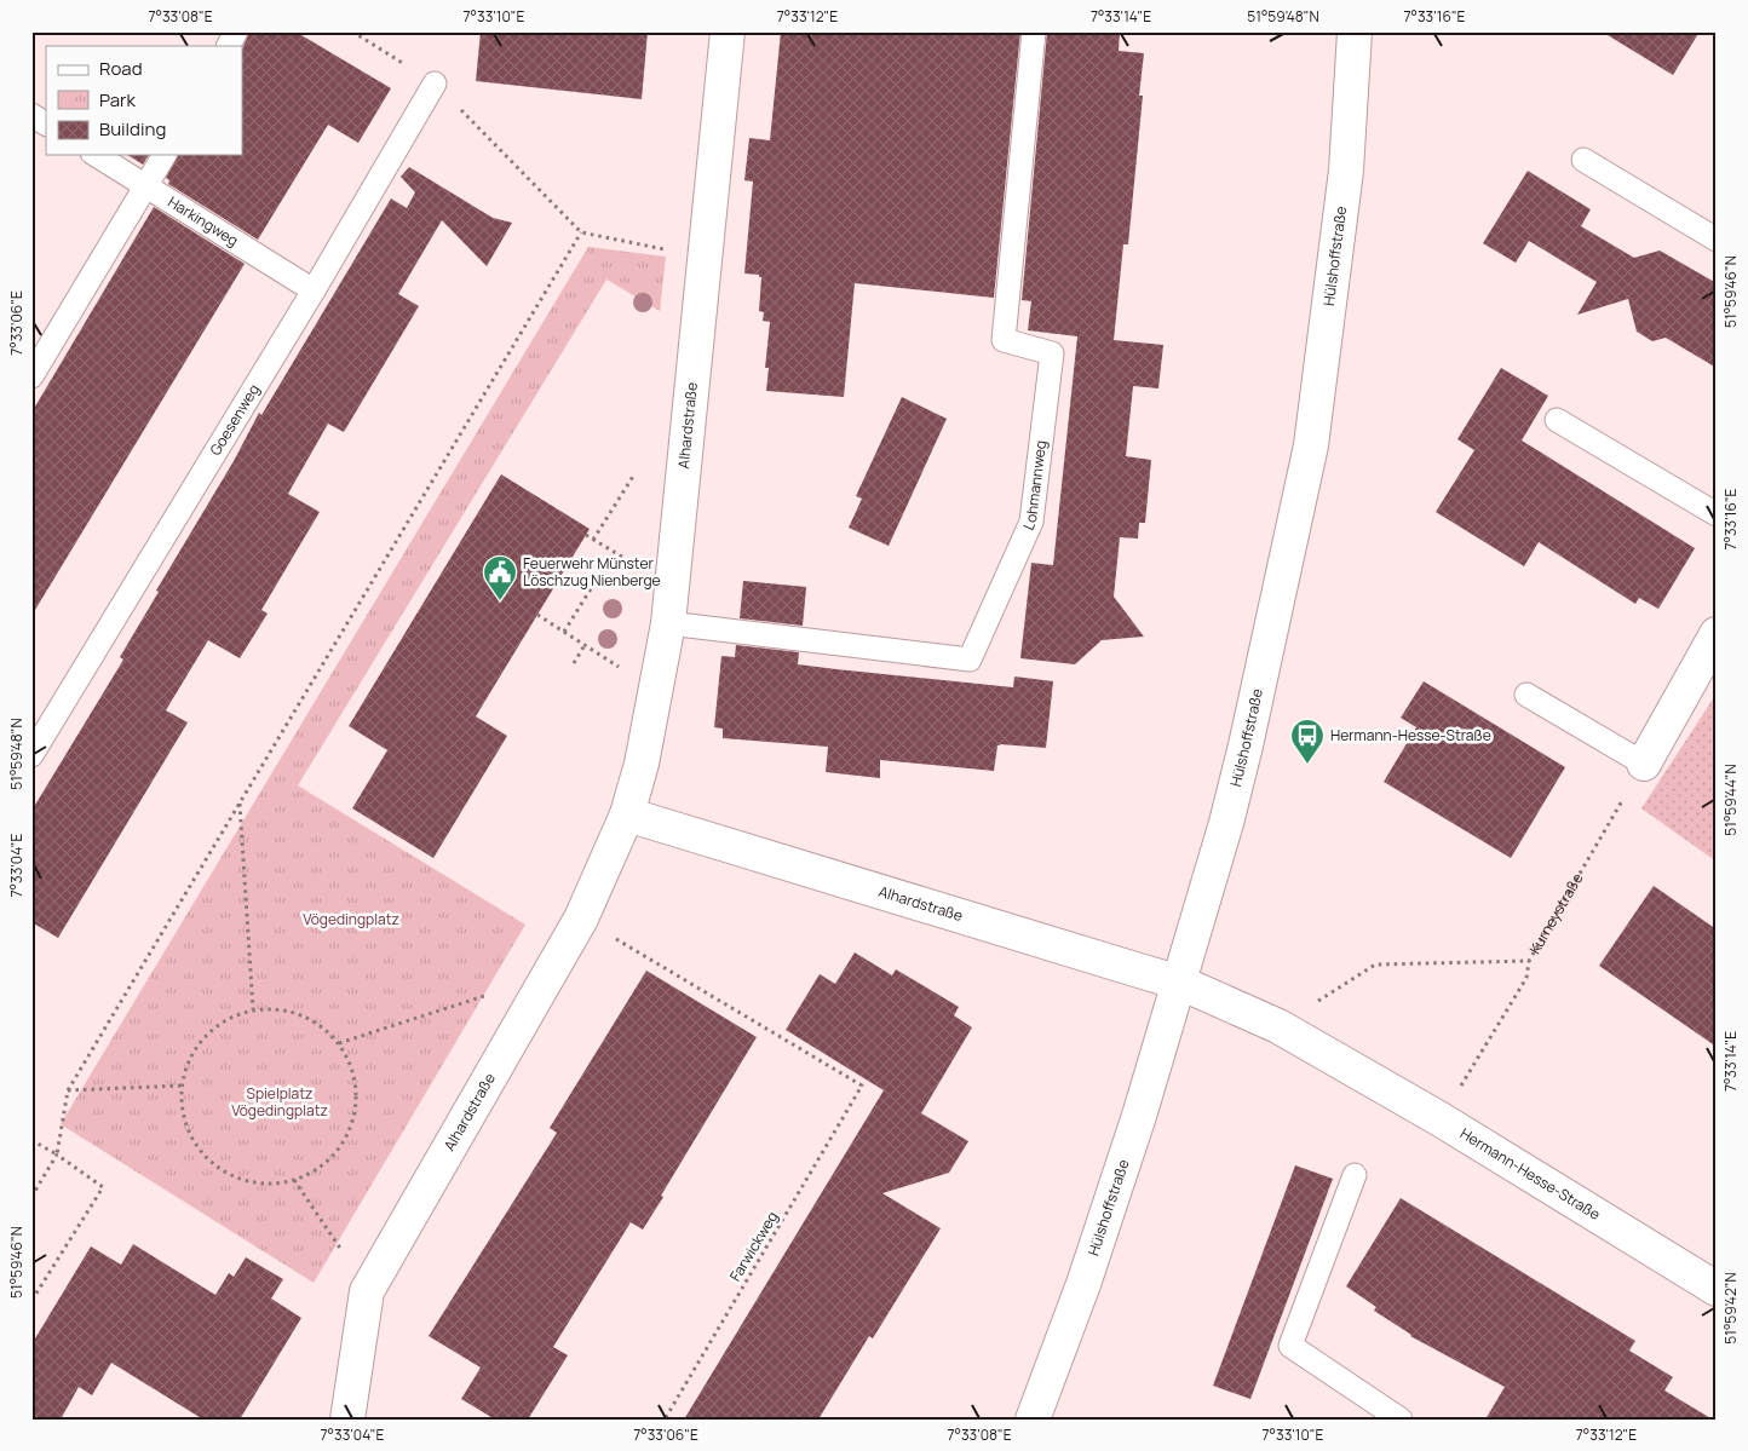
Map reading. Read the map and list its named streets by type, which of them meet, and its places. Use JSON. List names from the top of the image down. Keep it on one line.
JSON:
{"streets":{"street":["Hülshoffstraße","Alhardstraße","Hermann-Hesse-Straße"],"lane":["Harkingweg","Goesenweg","Lohmannweg"],"path":["Kurneystraße","Farwickweg"]},"crossings":[["Harkingweg","Goesenweg"],["Hülshoffstraße","Alhardstraße"],["Hülshoffstraße","Hermann-Hesse-Straße"],["Alhardstraße","Lohmannweg"],["Alhardstraße","Hermann-Hesse-Straße"],["Alhardstraße","Farwickweg"],["Kurneystraße","Hermann-Hesse-Straße"]],"parks":["Vögedingplatz","Spielplatz Vögedingplatz"],"places":{"public building":["Feuerwehr Münster Löschzug Nienberge"],"bus stop":["Hermann-Hesse-Straße"]},"legend":["Road","Park","Building"],"coordinates":["7°33'08\"E","7°33'10\"E","7°33'12\"E","7°33'14\"E","51°59'48\"N","7°33'16\"E","51°59'46\"N","7°33'06\"E","51°59'44\"N","7°33'04\"E","51°59'42\"N"]}
